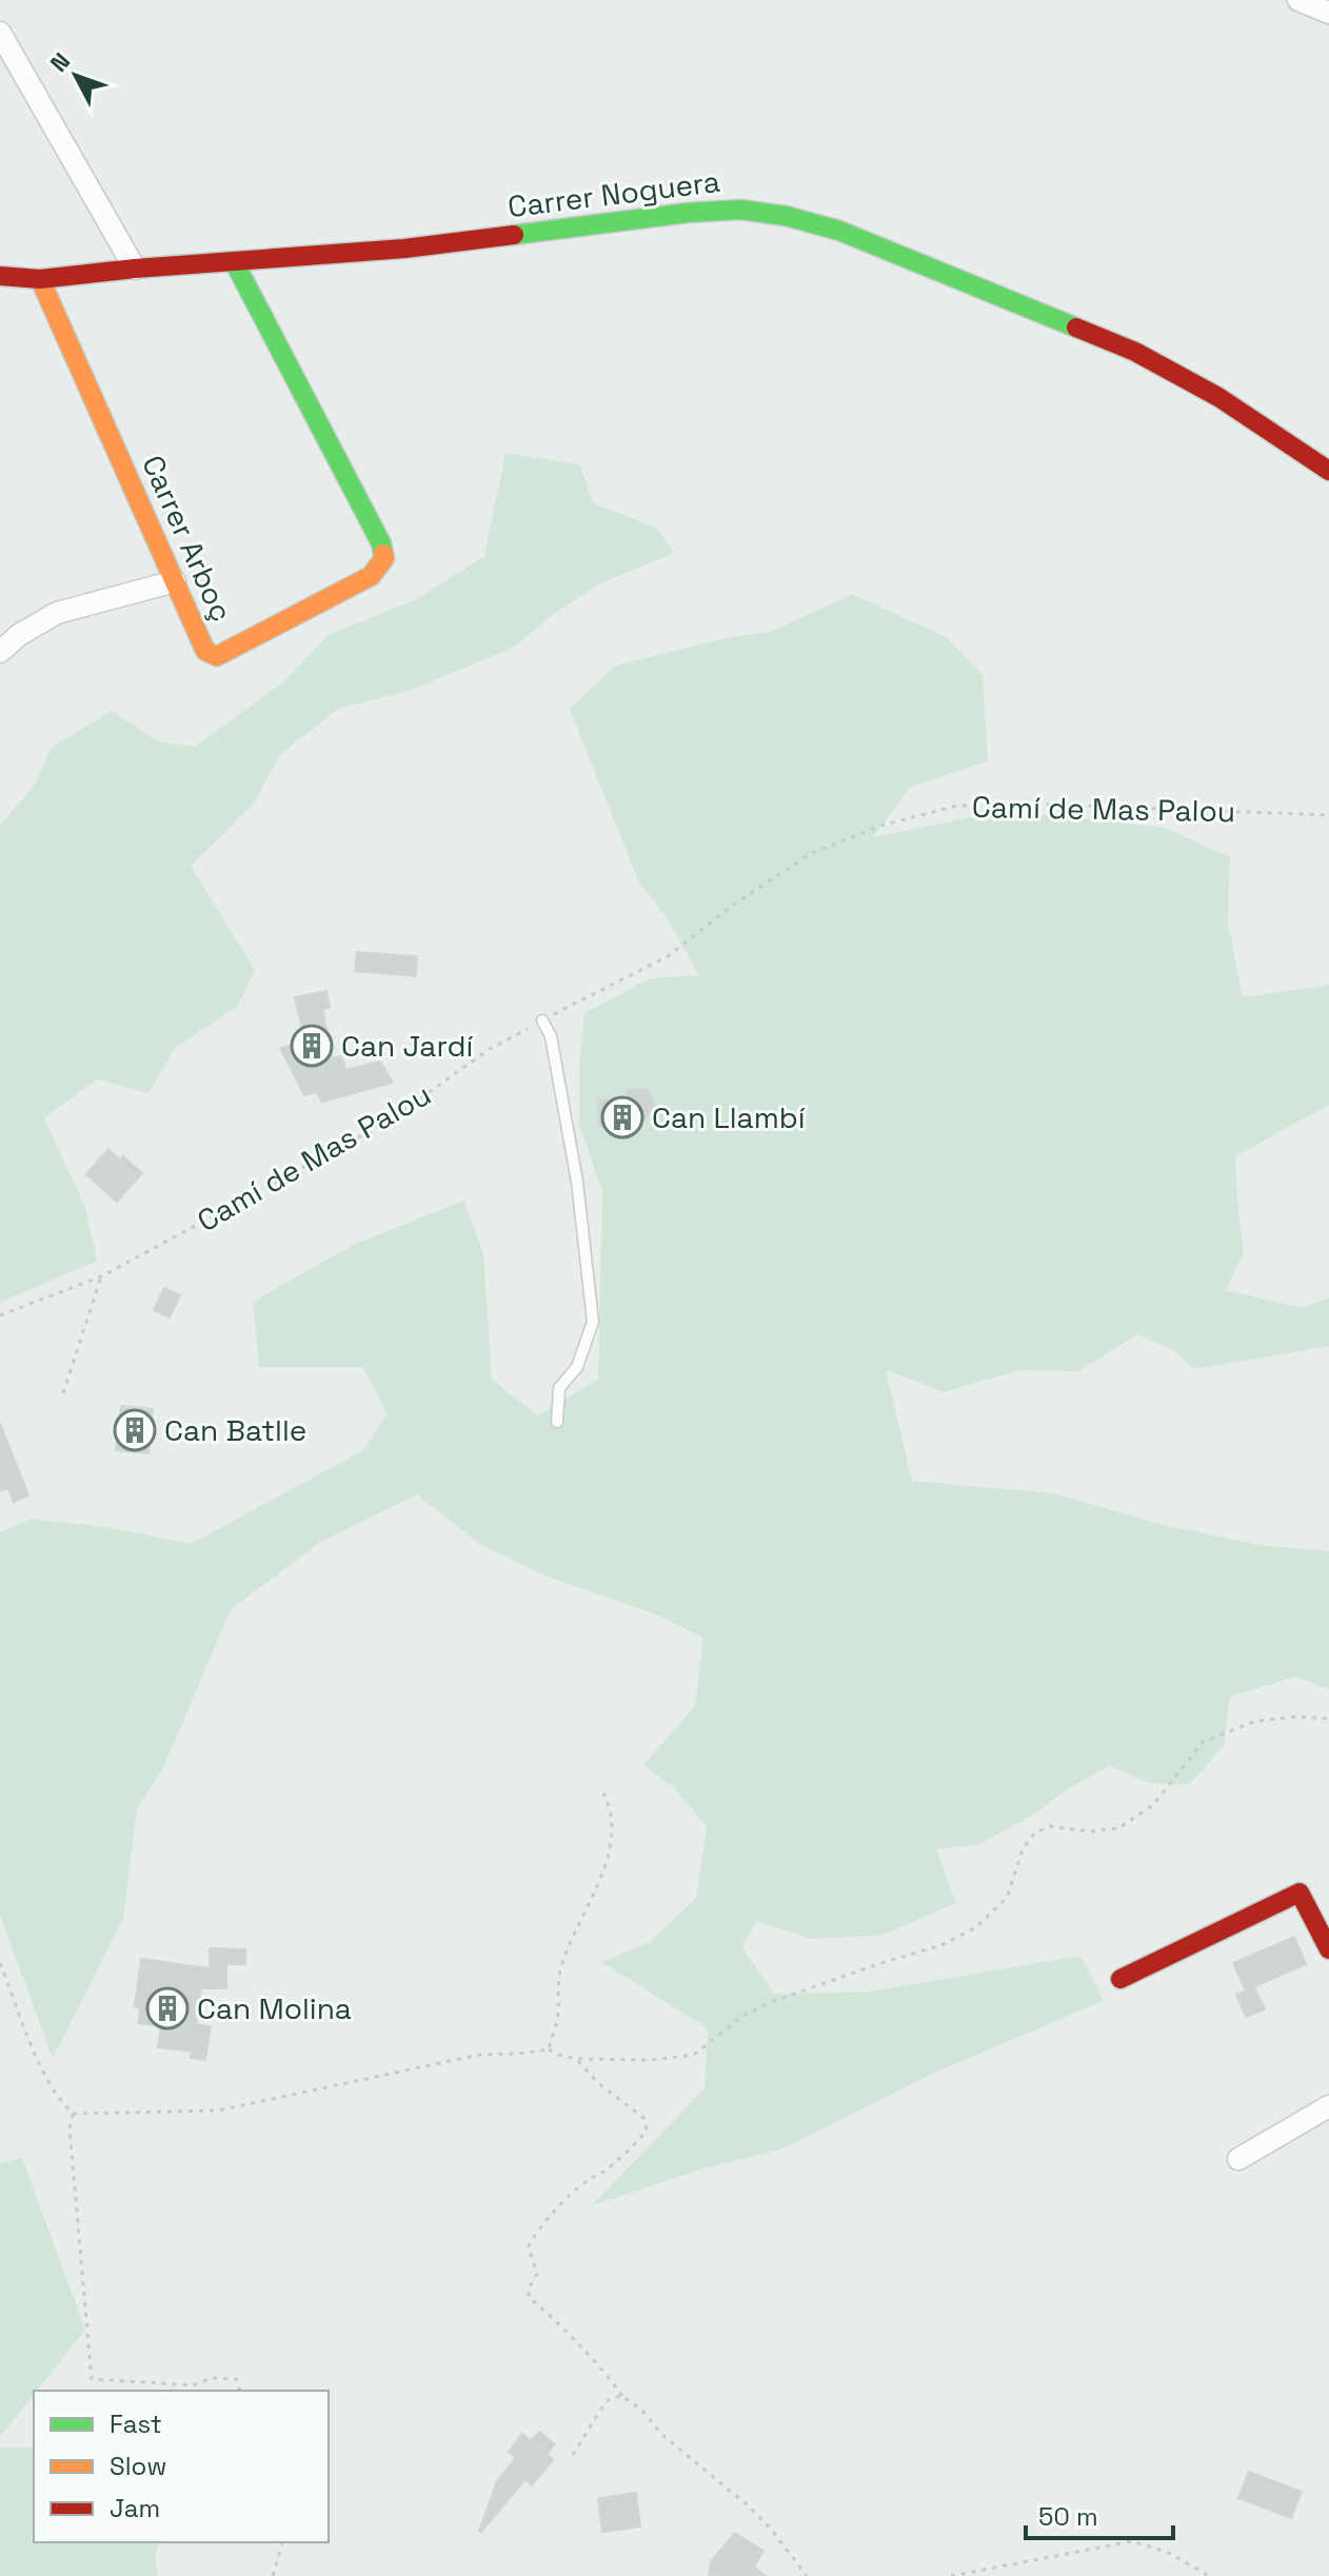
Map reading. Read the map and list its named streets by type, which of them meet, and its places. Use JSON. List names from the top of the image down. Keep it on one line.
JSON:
{"streets":{"street":["Carrer Noguera","Carrer Arboç"],"path":["Camí de Mas Palou"]},"crossings":[["Carrer Noguera","Carrer Arboç"]],"places":{"building":["Can Jardí","Can Llambí","Can Batlle","Can Molina"]},"legend":["Fast","Slow","Jam"],"scale_bar":"50 m","north":"top left"}
